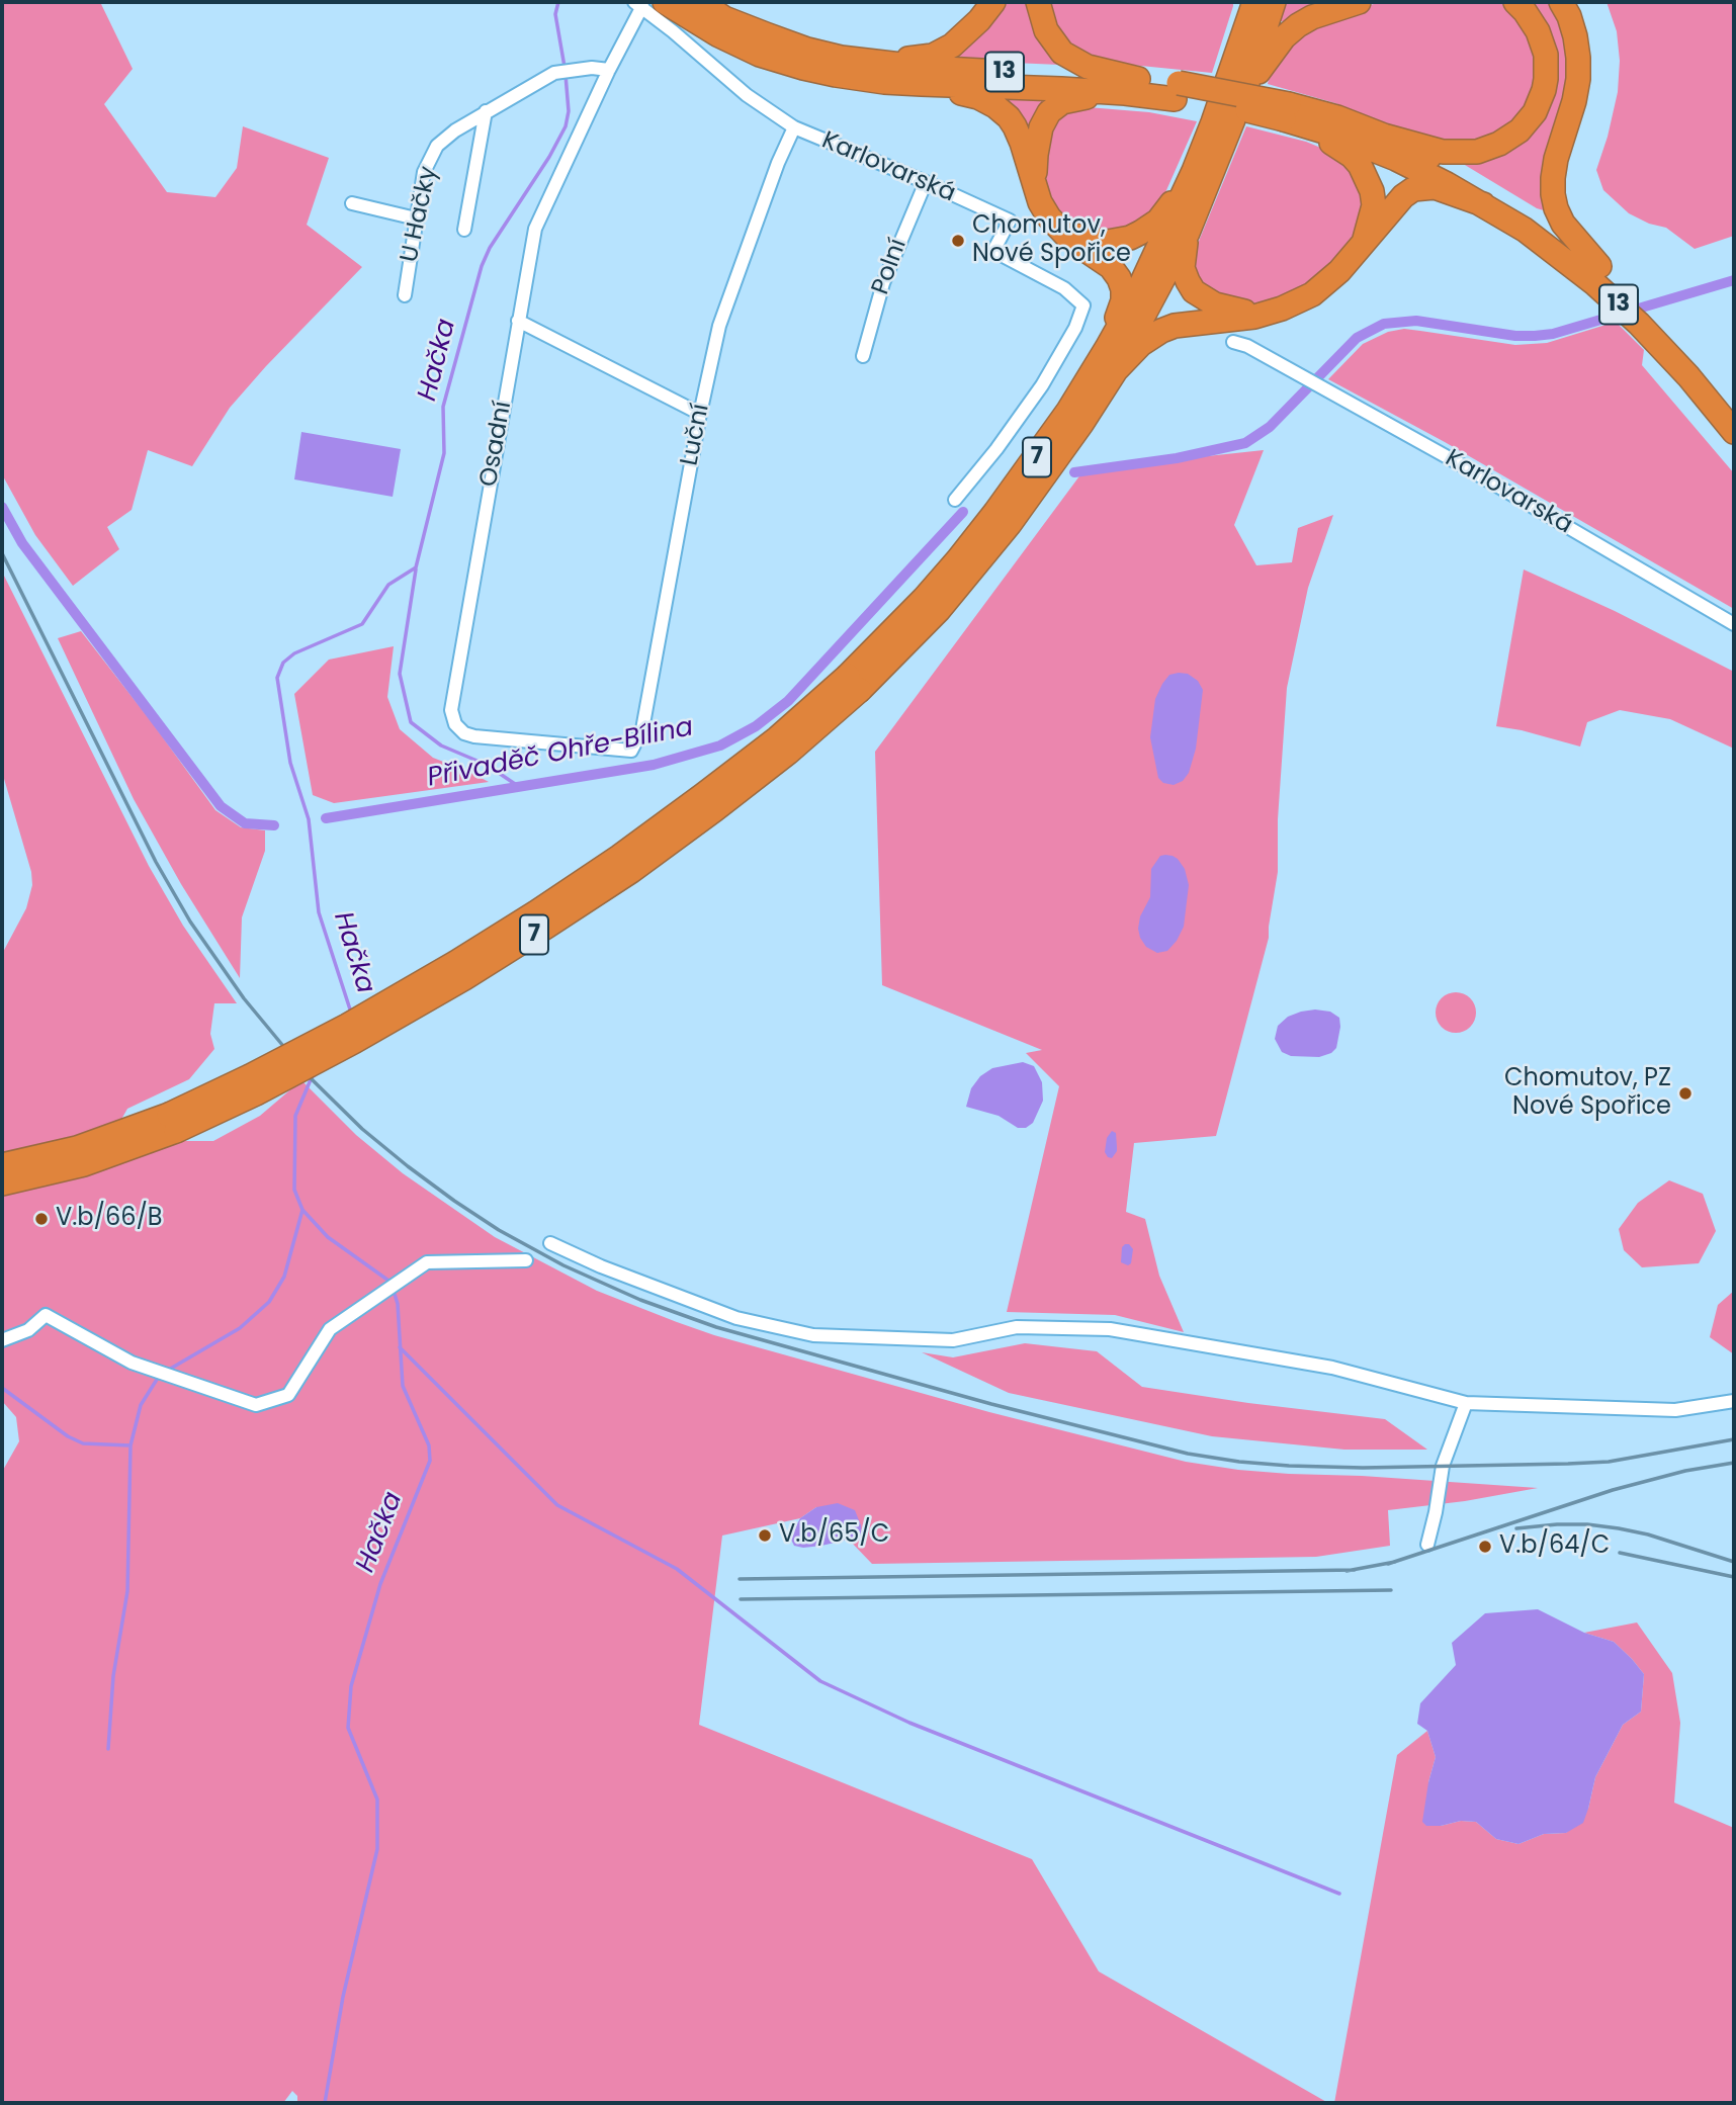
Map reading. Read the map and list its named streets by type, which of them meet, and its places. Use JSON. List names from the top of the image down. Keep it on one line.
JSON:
{"streets":{"highway":["13","7"],"street":["Karlovarská","U Hačky","Polní","Luční","Osadní"]},"crossings":[["13","Karlovarská"],["13","Osadní"],["Karlovarská","Polní"],["Karlovarská","Luční"],["Karlovarská","Osadní"],["U Hačky","Osadní"],["Luční","Osadní"]],"water":["Hačka","Přivaděč Ohře-Bílina"],"places":["Chomutov, Nové Spořice","Chomutov, PZ Nové Spořice","V.b/66/B","V.b/65/C","V.b/64/C"]}
